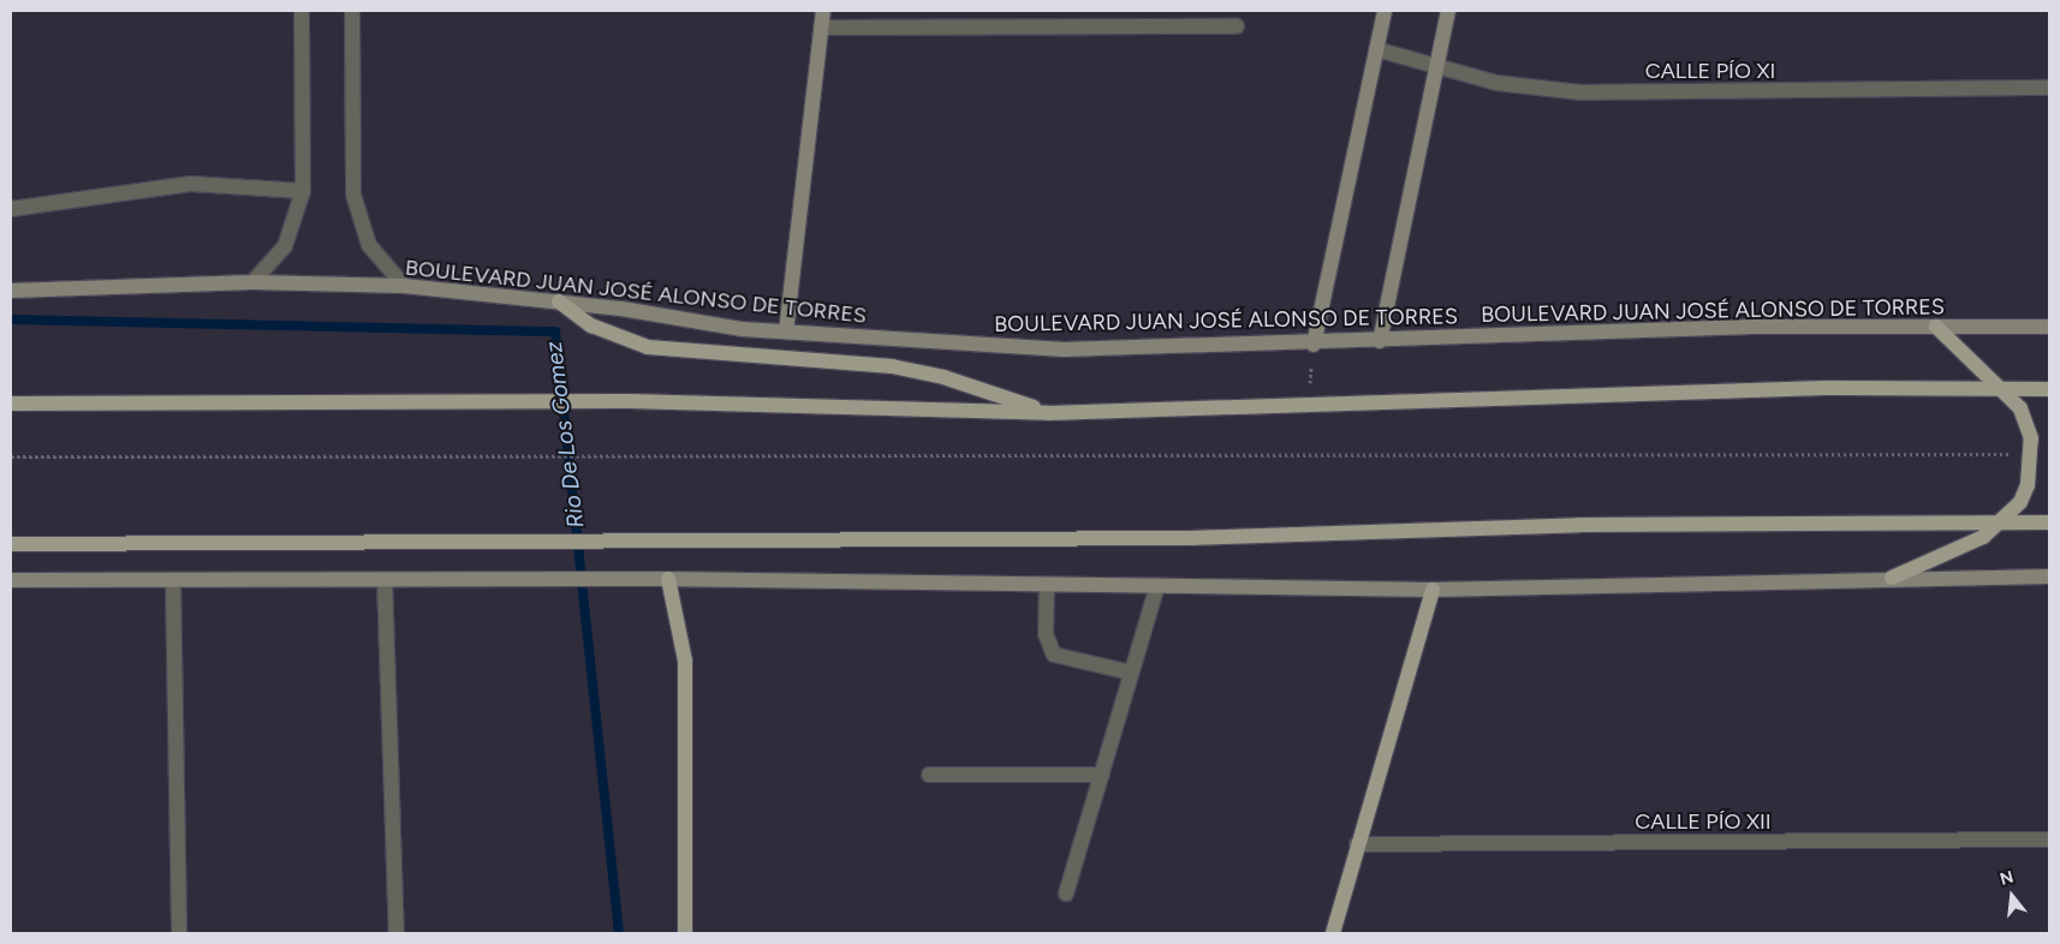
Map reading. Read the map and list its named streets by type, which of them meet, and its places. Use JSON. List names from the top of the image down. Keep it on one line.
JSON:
{"streets":{"street":["CALLE PÍO XI","BOULEVARD JUAN JOSÉ ALONSO DE TORRES","CALLE PÍO XII"]},"water":["Rio De Los Gomez"],"north":"top"}
